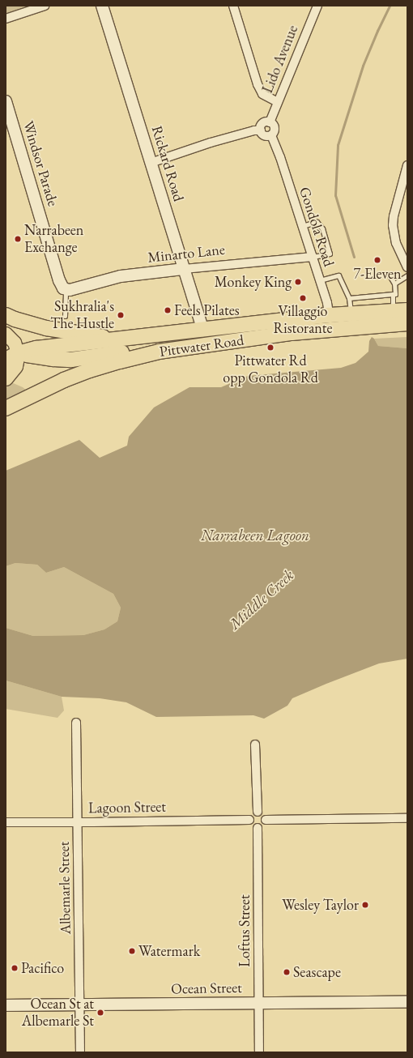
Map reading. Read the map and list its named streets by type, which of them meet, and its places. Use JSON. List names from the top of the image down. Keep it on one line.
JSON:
{"streets":{"highway":["Pittwater Road"],"street":["Lido Avenue","Windsor Parade","Rickard Road","Gondola Road","Minarto Lane","Lagoon Street","Albemarle Street","Loftus Street","Ocean Street"]},"crossings":[["Lido Avenue","Gondola Road"],["Windsor Parade","Minarto Lane"],["Rickard Road","Minarto Lane"],["Rickard Road","Pittwater Road"],["Gondola Road","Minarto Lane"],["Gondola Road","Pittwater Road"],["Lagoon Street","Albemarle Street"],["Lagoon Street","Loftus Street"],["Albemarle Street","Ocean Street"],["Loftus Street","Ocean Street"]],"water":["Narrabeen Lagoon","Middle Creek"],"places":["Narrabeen Exchange","7-Eleven","Monkey King","Villaggio Ristorante","Feels Pilates","Sukhralia's The Hustle","Pittwater Rd opp Gondola Rd","Wesley Taylor","Watermark","Pacifico","Seascape","Ocean St at Albemarle St"]}
